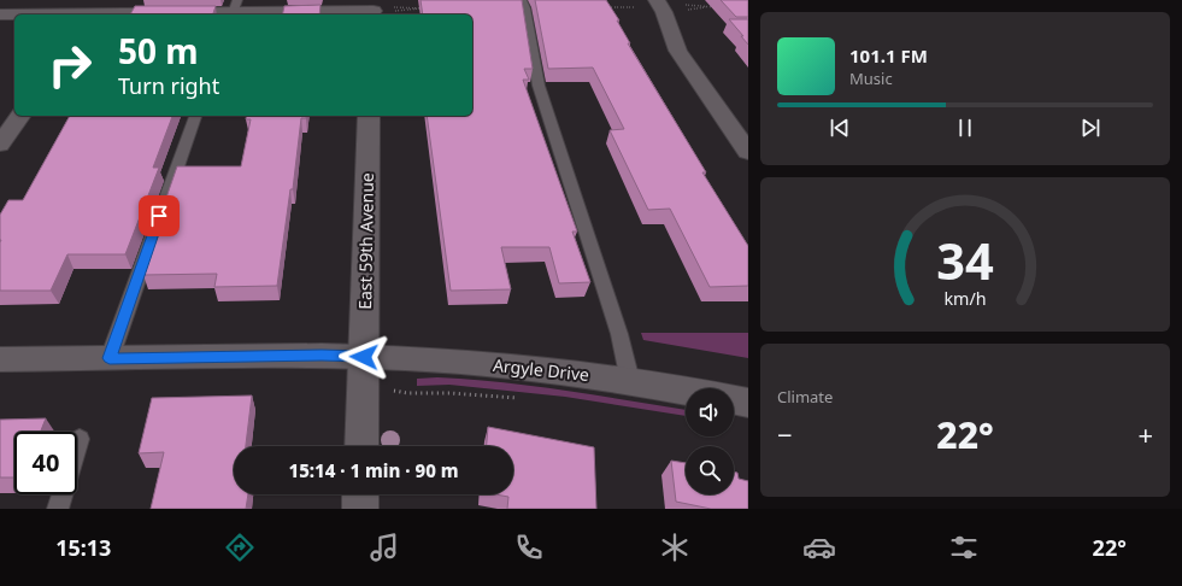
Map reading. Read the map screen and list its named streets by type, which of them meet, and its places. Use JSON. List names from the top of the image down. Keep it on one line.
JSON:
{"streets":{"street":["East 59th Avenue","Argyle Drive"]},"crossings":[["East 59th Avenue","Argyle Drive"]],"page":{"turn":["50 m","Turn right"],"song":["101.1 FM","Music"],"tile":"Climate","heat":["−","22°","+"],"limit":"40","trip":"15:14 · 1 min · 90 m","tabs":["15:13","22°"],"gauge":["34","km/h"]}}
